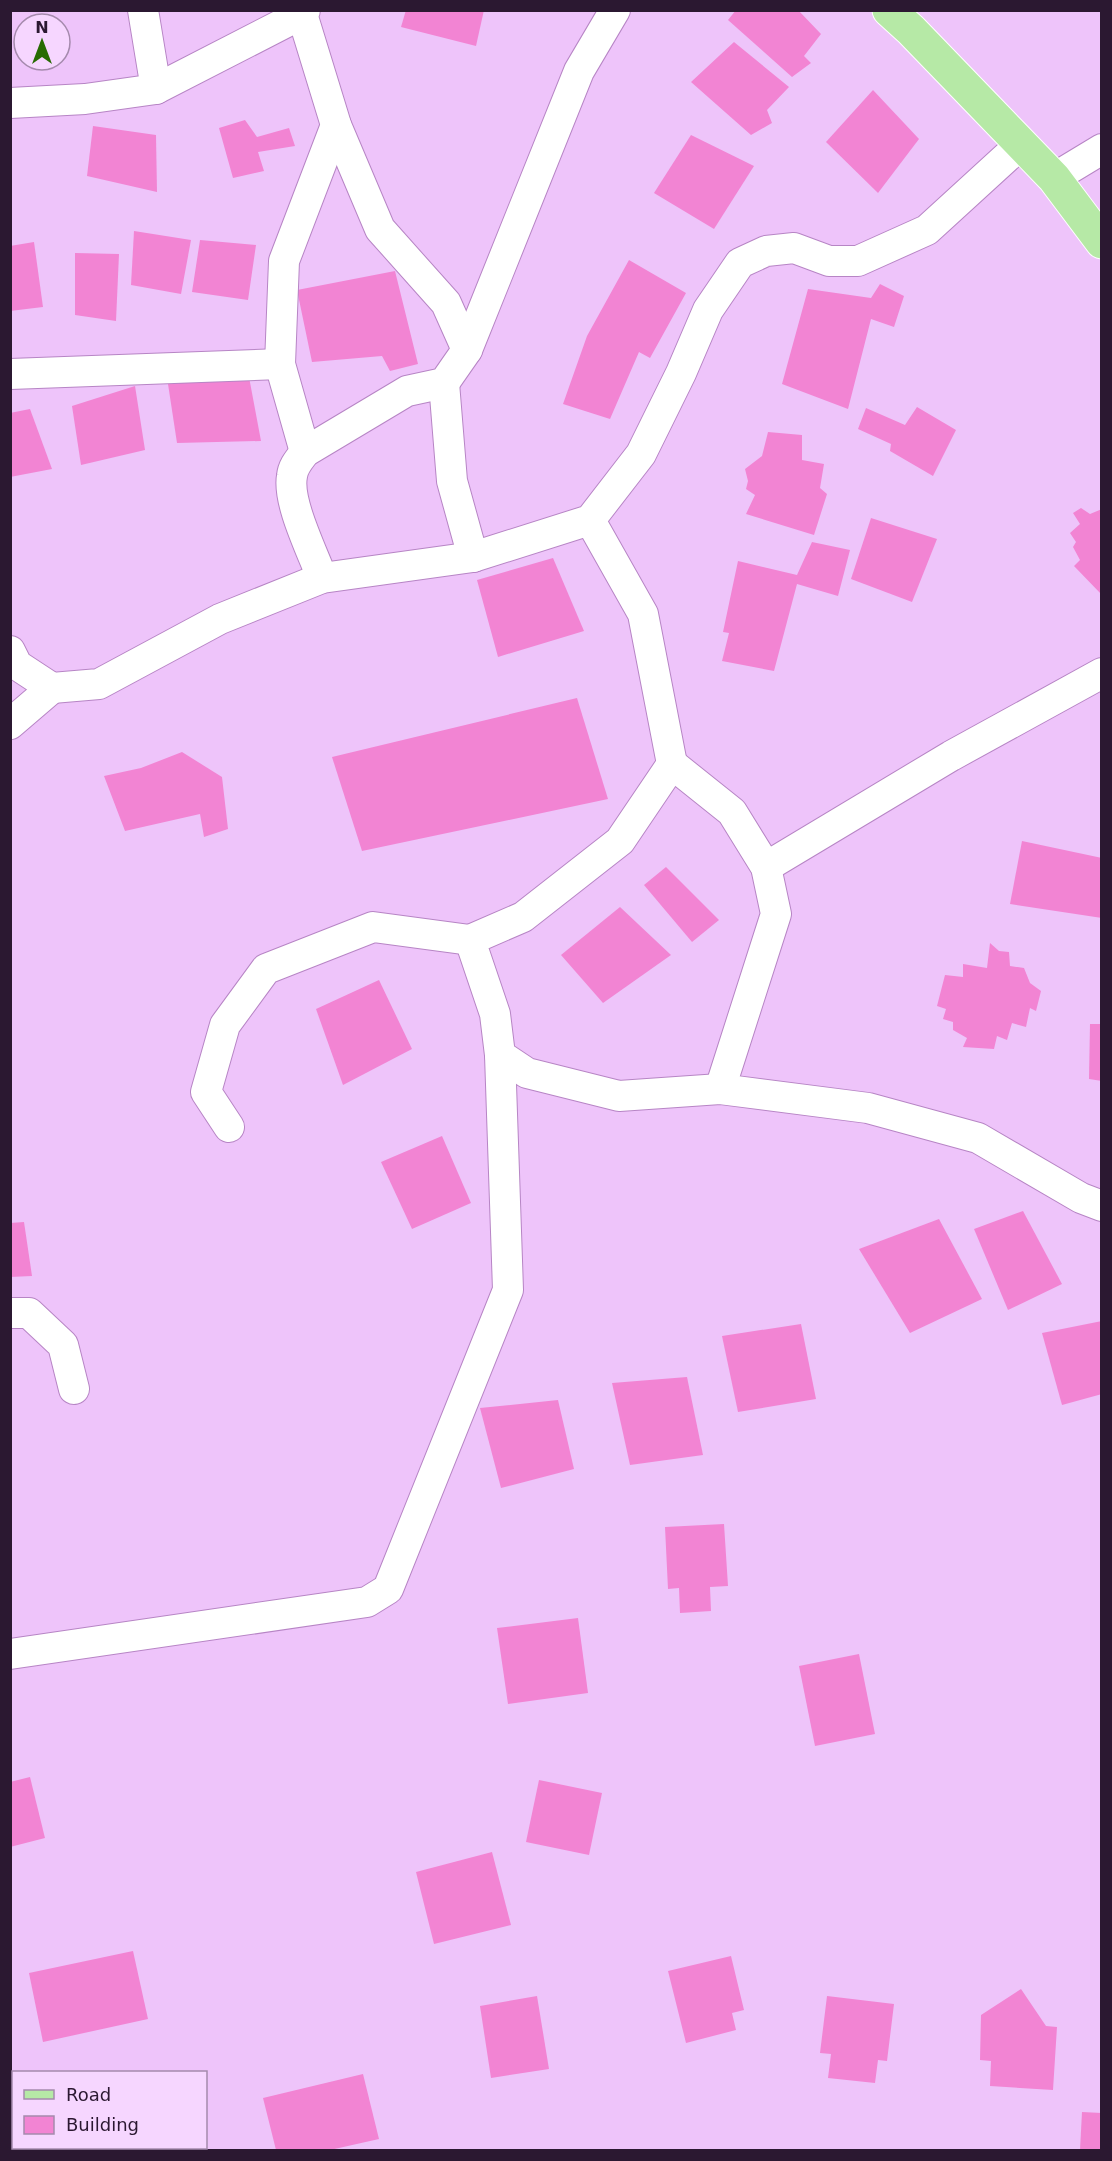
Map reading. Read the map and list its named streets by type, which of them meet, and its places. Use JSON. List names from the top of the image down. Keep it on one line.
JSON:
{"legend":["Road","Building"],"north":"top"}
